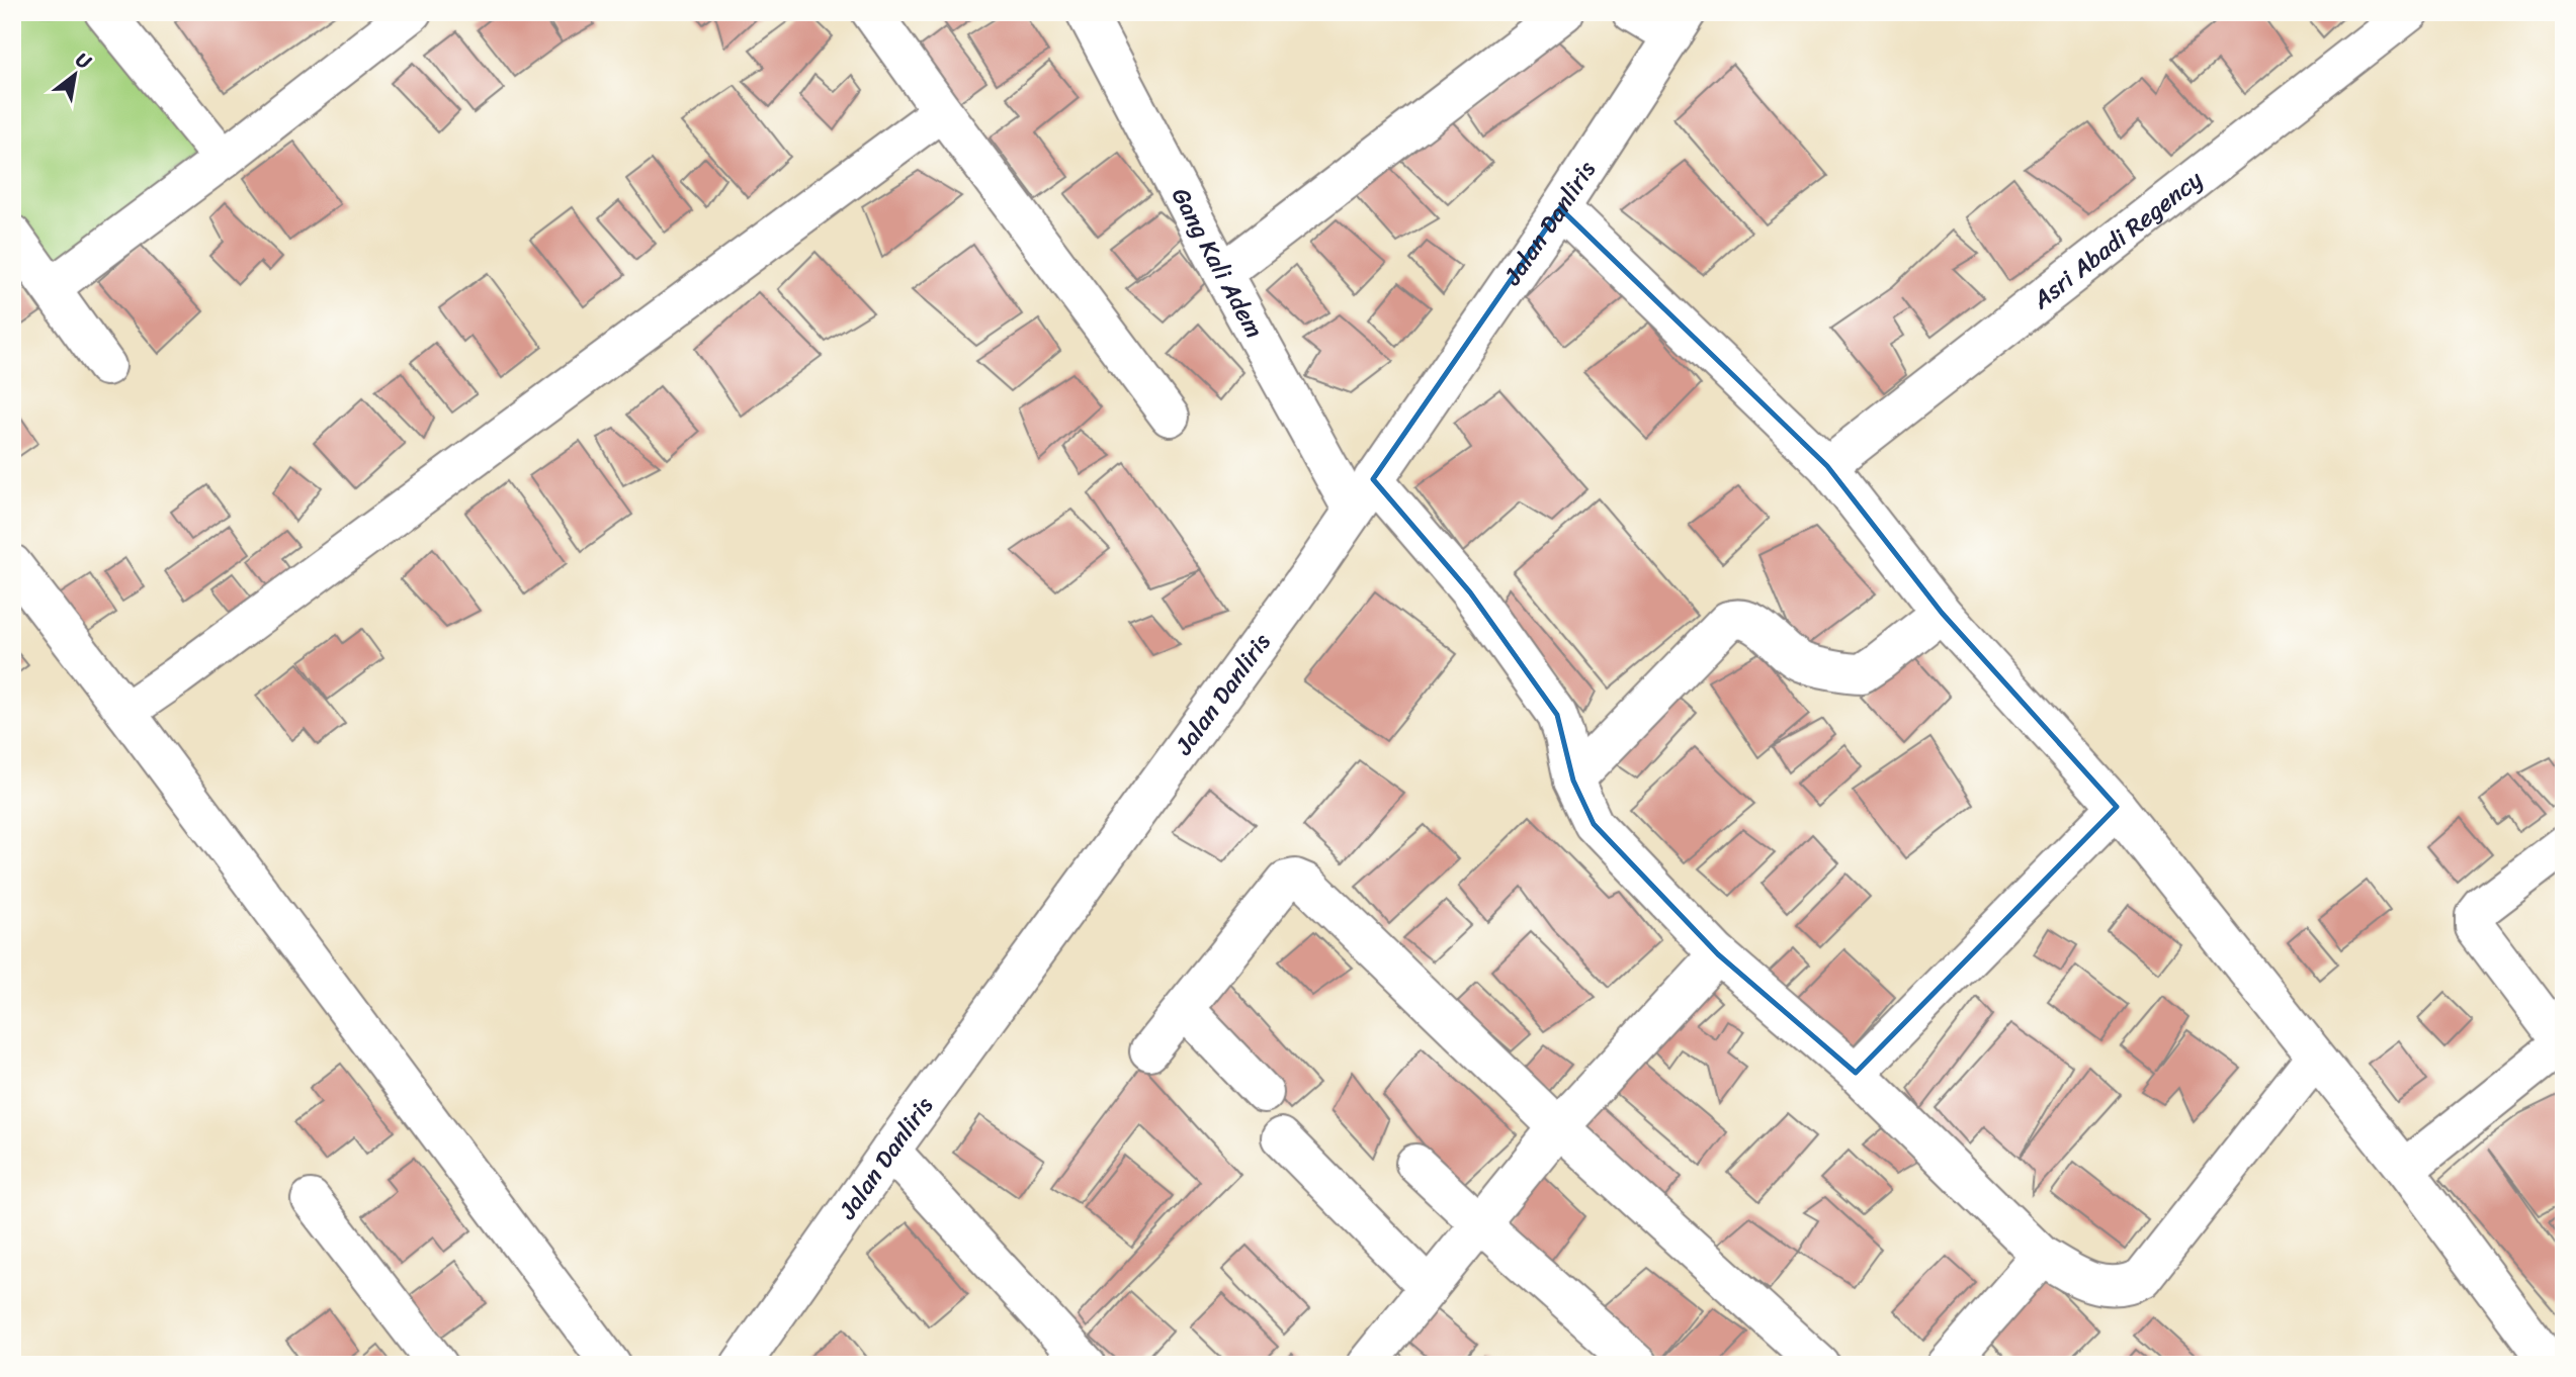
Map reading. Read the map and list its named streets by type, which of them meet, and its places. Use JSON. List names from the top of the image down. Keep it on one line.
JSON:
{"streets":{"street":["Jalan Danliris","Asri Abadi Regency","Gang Kali Adem"]},"crossings":[["Jalan Danliris","Gang Kali Adem"]],"north":"top right"}
